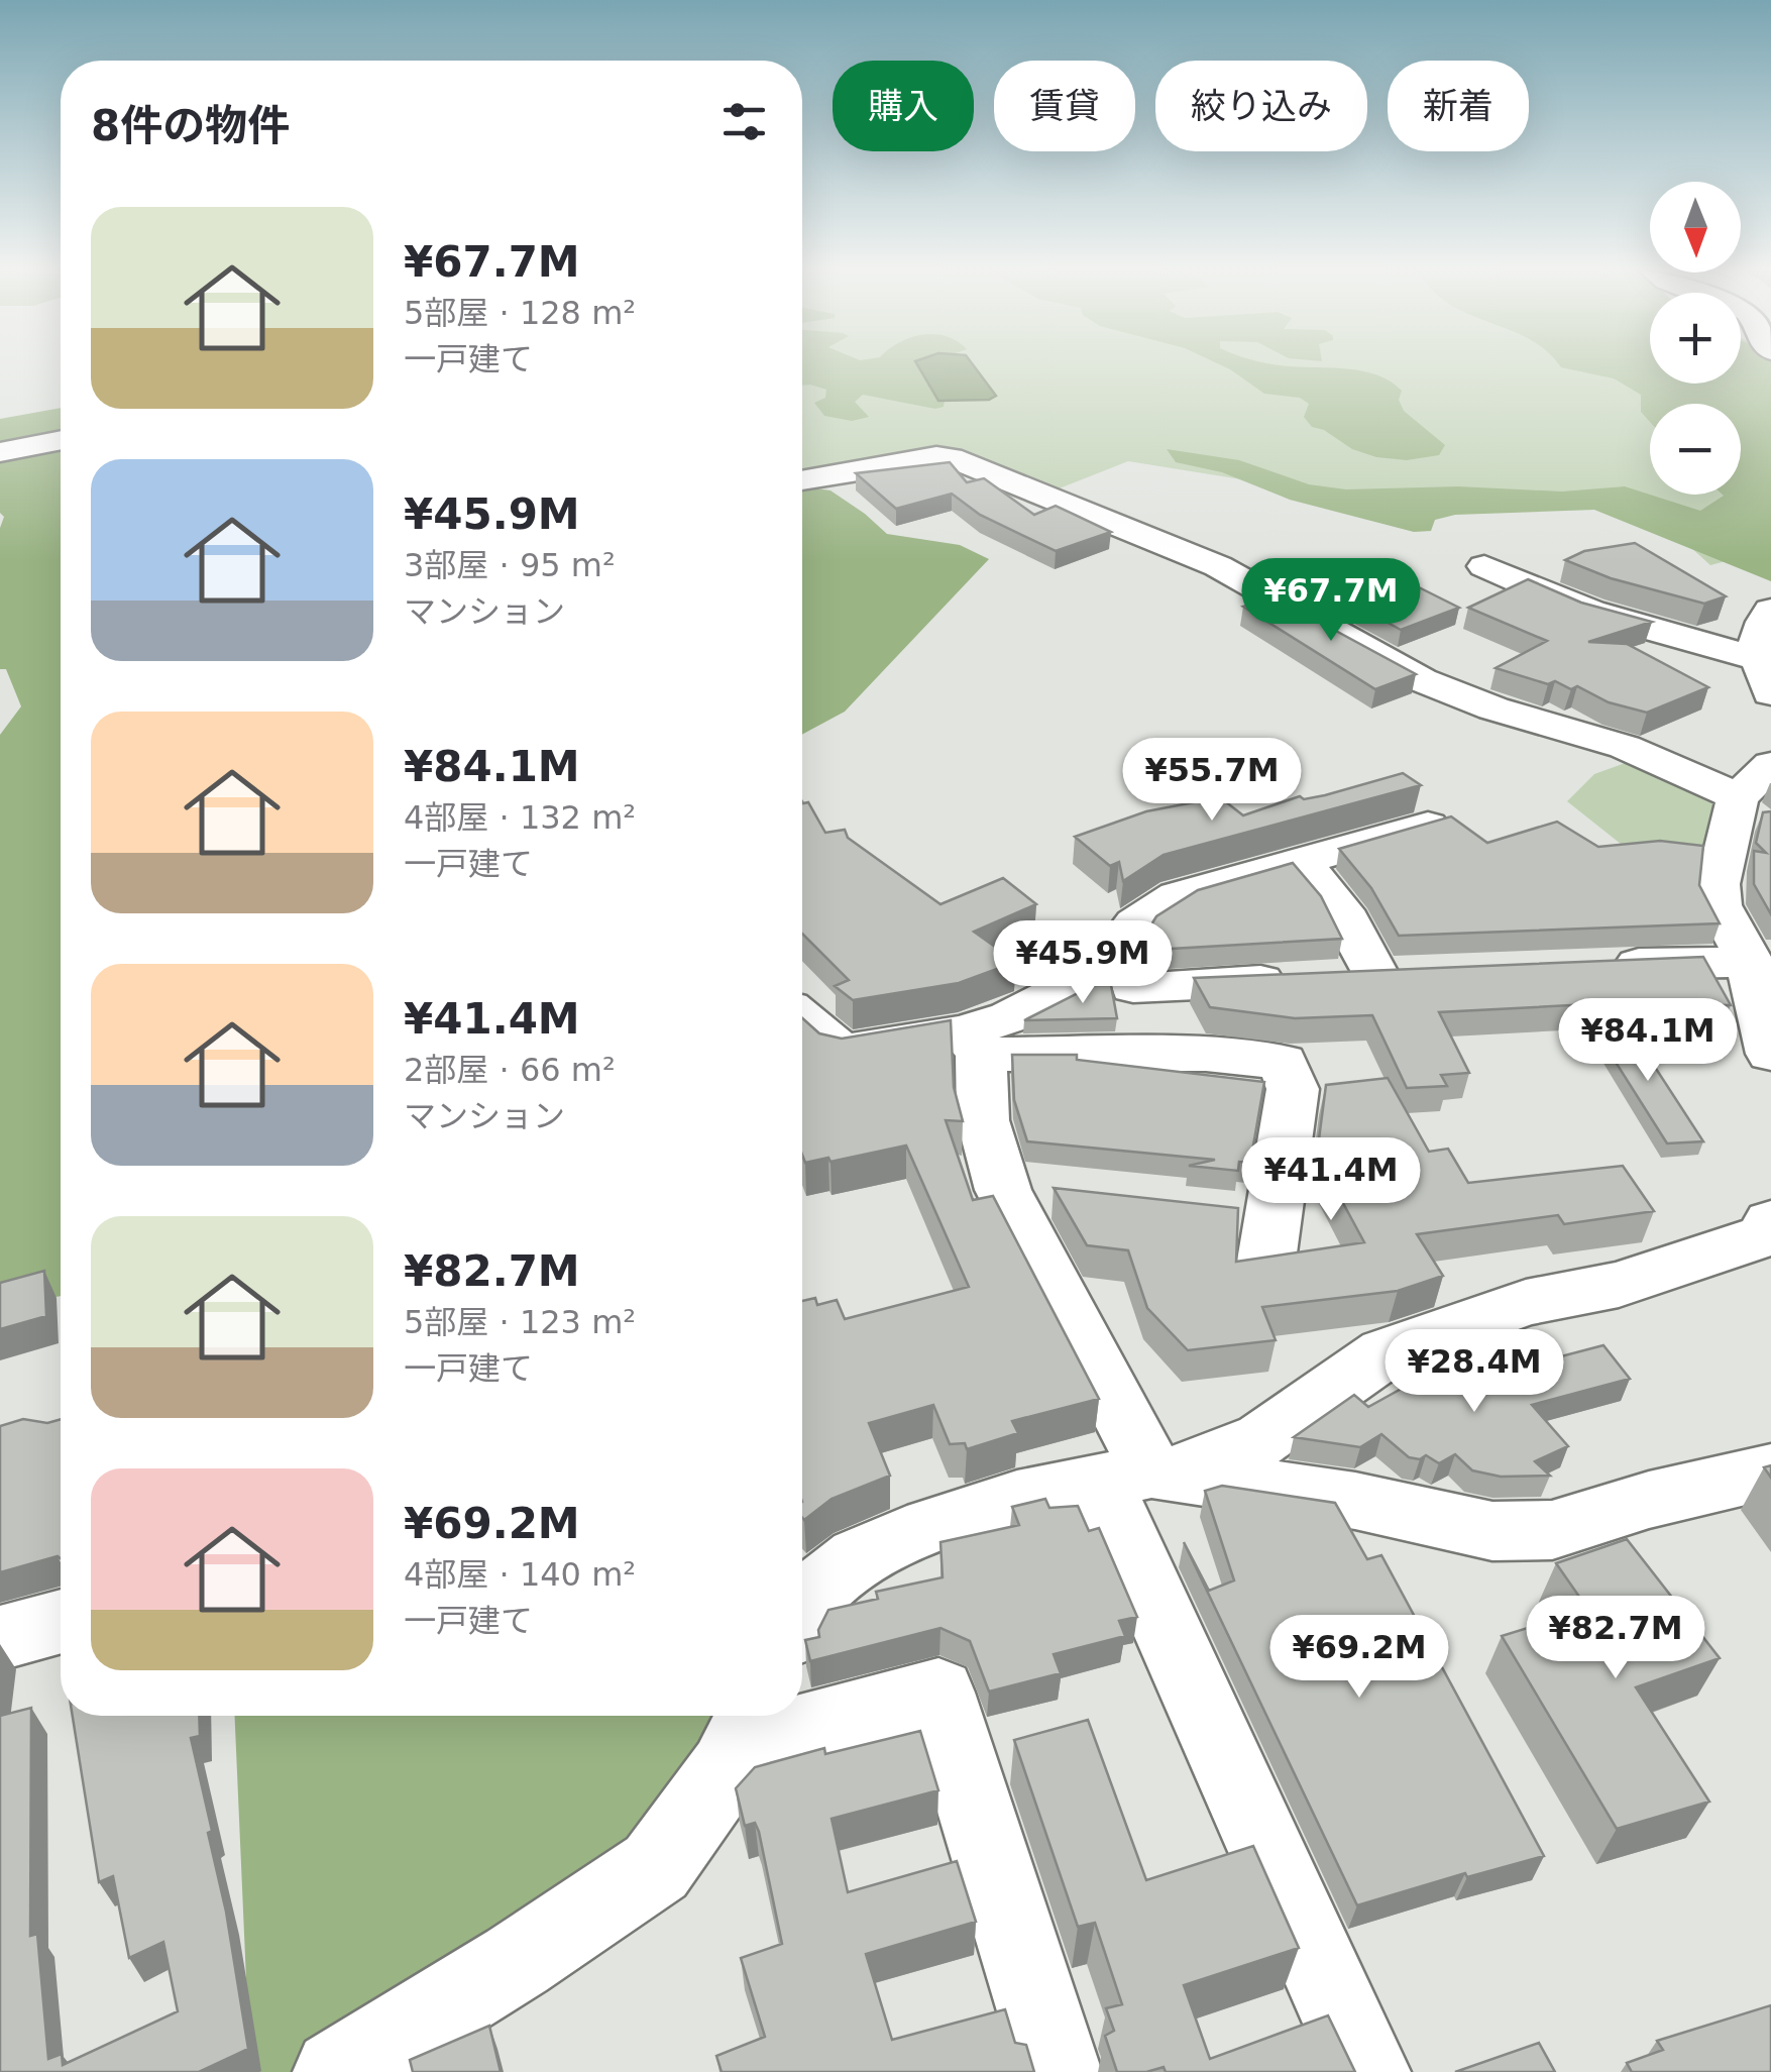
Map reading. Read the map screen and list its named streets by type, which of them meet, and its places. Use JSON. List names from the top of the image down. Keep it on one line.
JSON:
{"north":"bottom","page":{"chip":["購入","賃貸","絞り込み","新着"],"heading":"8件の物件","map_buttons":["+","−"],"list":[{"name":"¥67.7M","note":"5部屋 · 128 m² · 一戸建て"},{"name":"¥45.9M","note":"3部屋 · 95 m² · マンション"},{"name":"¥84.1M","note":"4部屋 · 132 m² · 一戸建て"},{"name":"¥41.4M","note":"2部屋 · 66 m² · マンション"},{"name":"¥82.7M","note":"5部屋 · 123 m² · 一戸建て"},{"name":"¥69.2M","note":"4部屋 · 140 m² · 一戸建て"}],"price":["¥67.7M","¥55.7M","¥45.9M","¥84.1M","¥41.4M","¥28.4M","¥82.7M","¥69.2M"]}}
